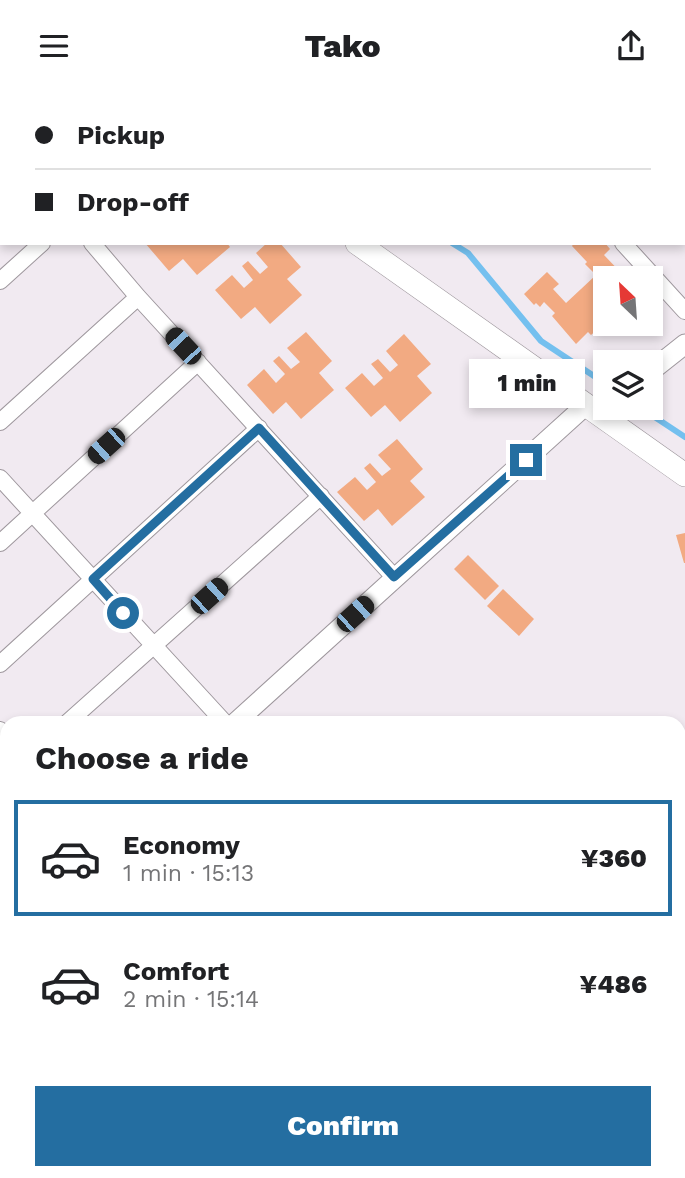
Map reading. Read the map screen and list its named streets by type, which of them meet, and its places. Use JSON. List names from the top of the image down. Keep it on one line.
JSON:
{"north":"top left","page":{"header":"Tako","banner":["Pickup","Drop-off"],"bubble":"1 min","heading":"Choose a ride","list":[{"name":"Economy","note":"1 min · 15:13","value":"¥360"},{"name":"Comfort","note":"2 min · 15:14","value":"¥486"}],"buttons":"Confirm"}}
